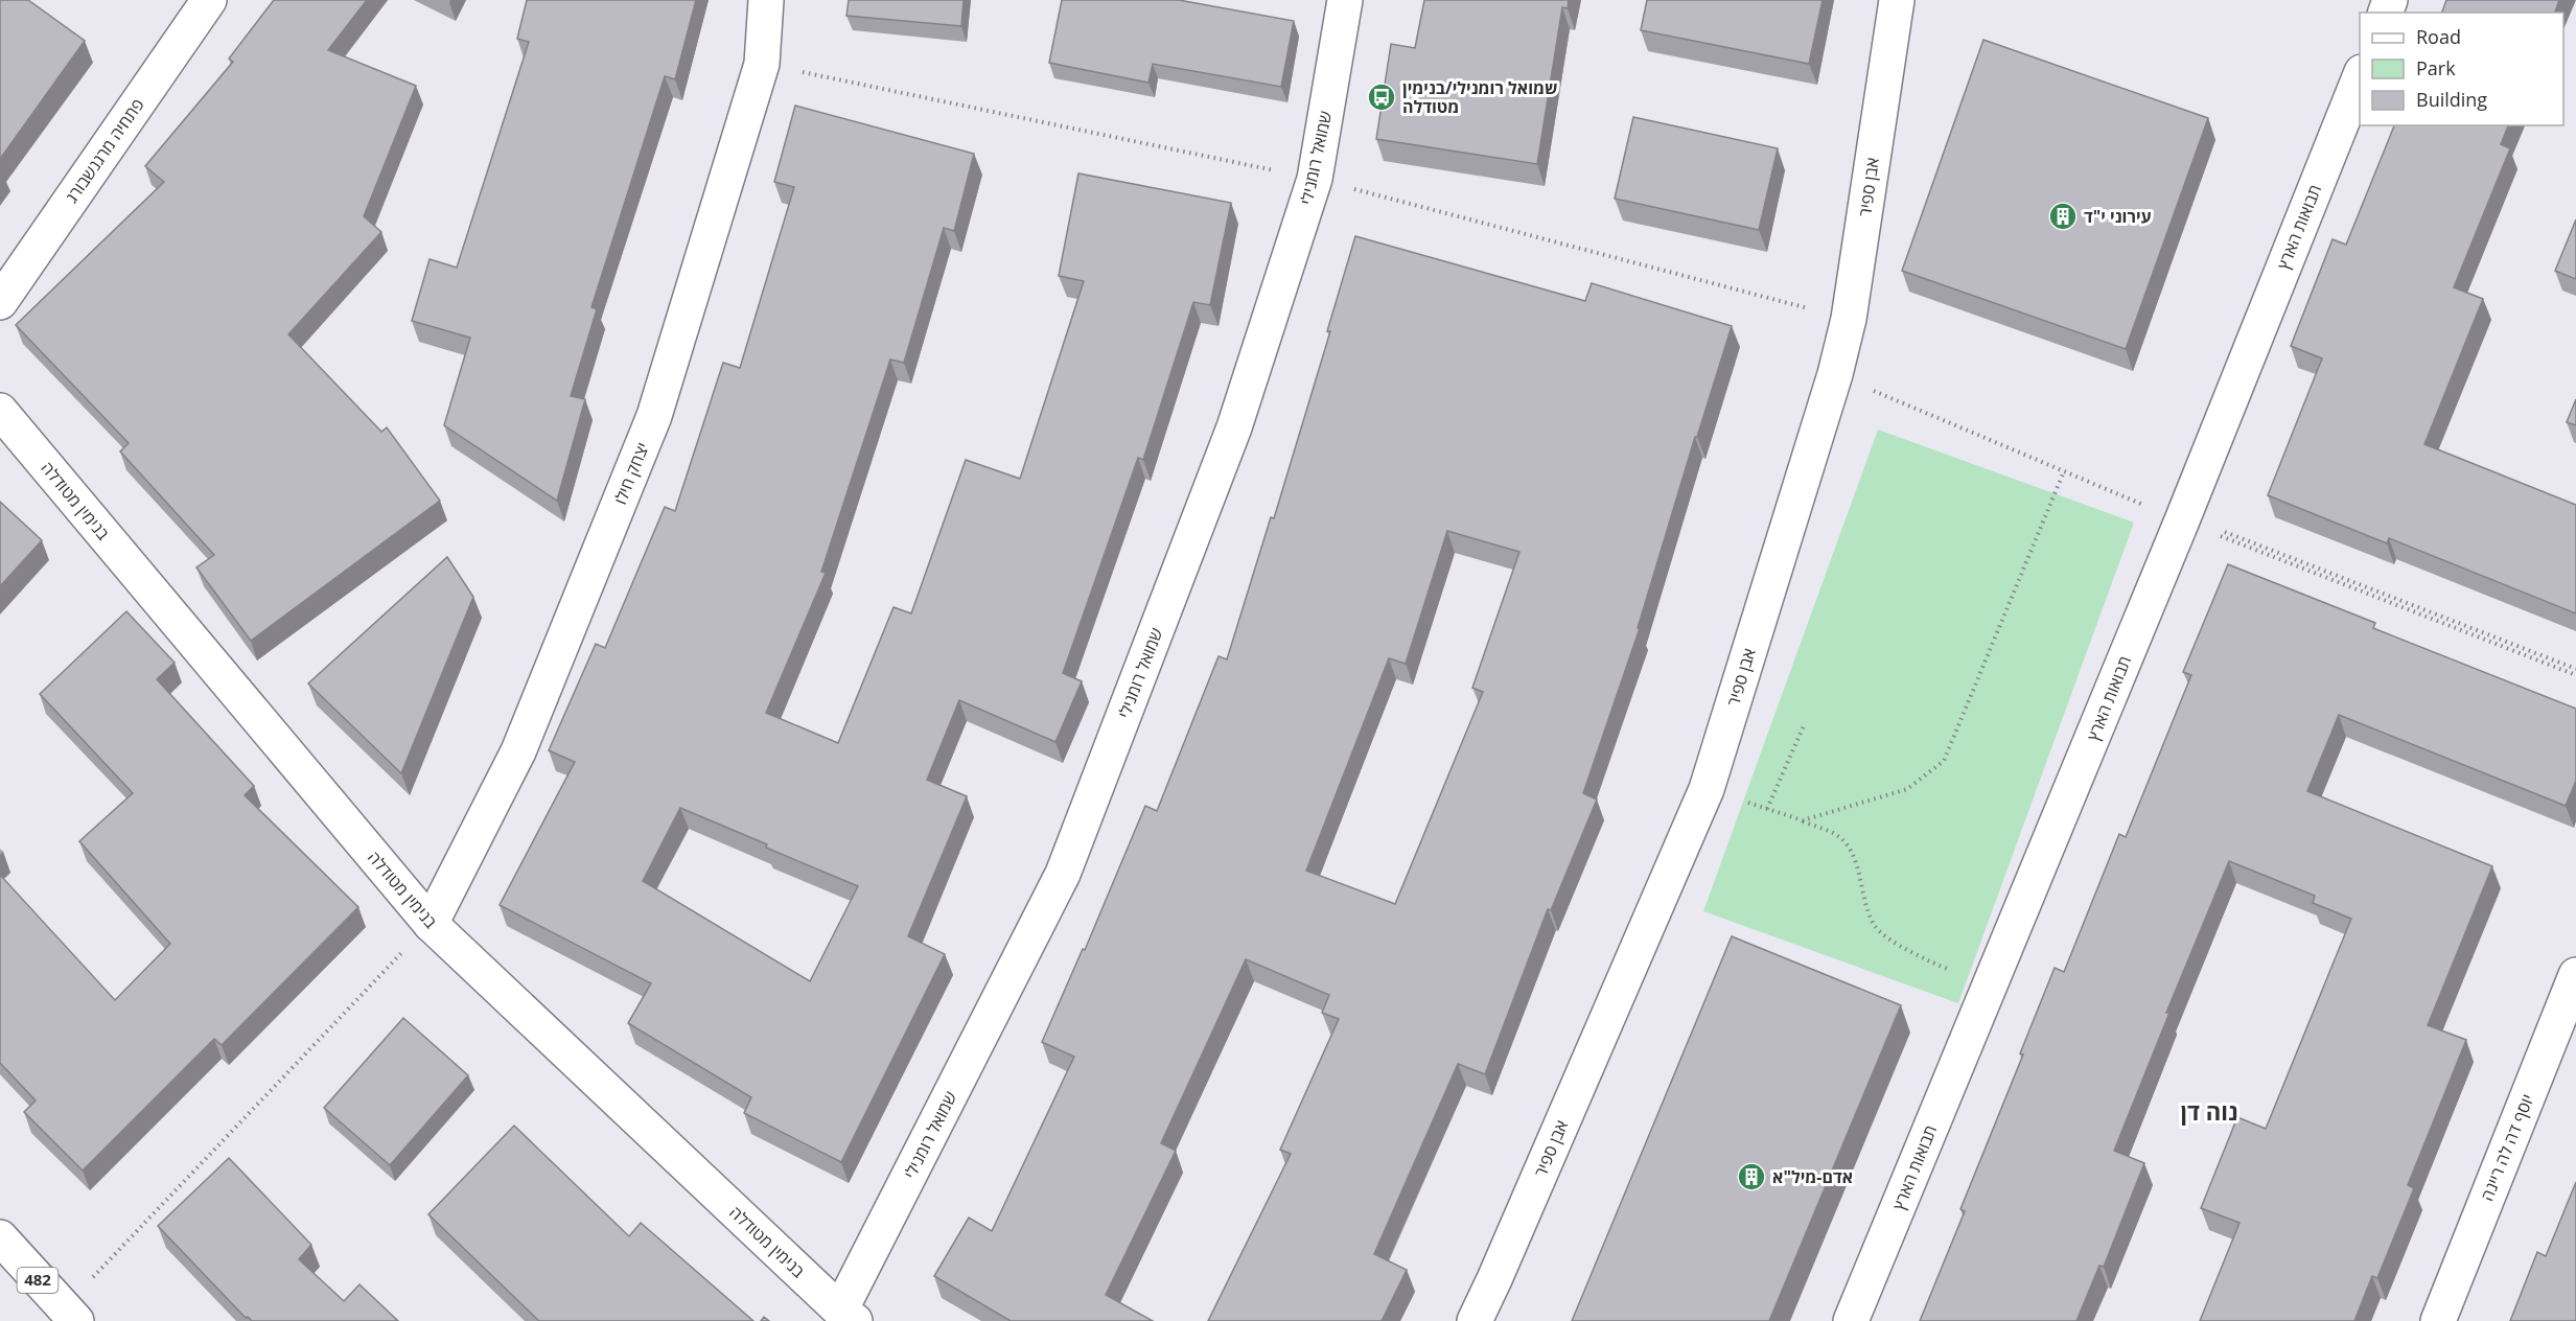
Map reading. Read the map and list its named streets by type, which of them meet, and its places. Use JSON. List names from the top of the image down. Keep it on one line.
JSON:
{"streets":{"street":["פתחיה מרגנשבורג","שמואל רומנילי","אבן ספיר","תבואות הארץ","יצחק חילו","בנימין מטודלה","יוסף דה לה ריינה","482"]},"crossings":[["שמואל רומנילי","בנימין מטודלה"],["יצחק חילו","בנימין מטודלה"]],"districts":["נוה דן"],"places":{"bus stop":["שמואל רומנילי/בנימין מטודלה"],"building":["עירוני י\"ד","אדם-מיל\"א"]},"legend":["Road","Park","Building"]}
